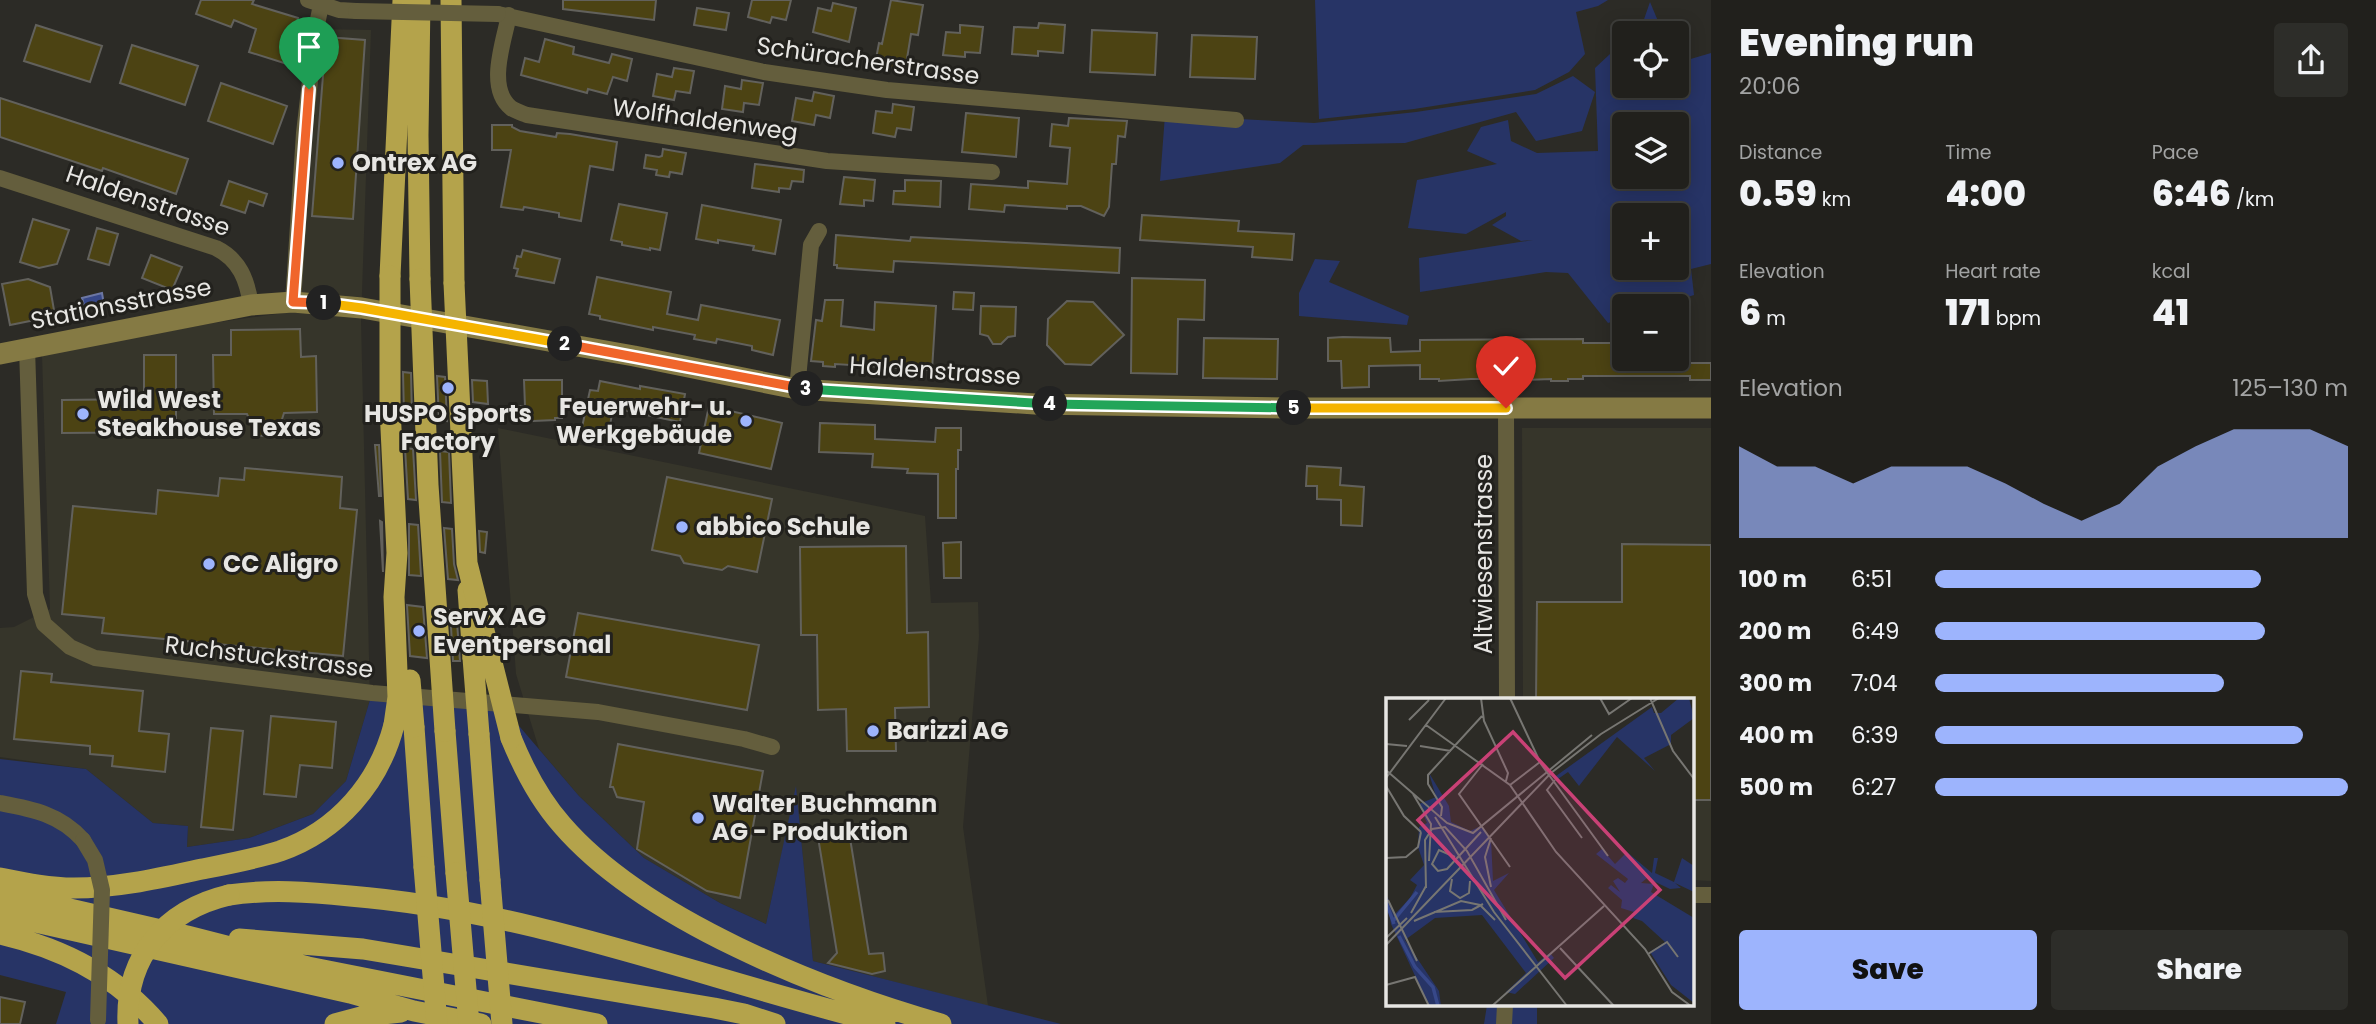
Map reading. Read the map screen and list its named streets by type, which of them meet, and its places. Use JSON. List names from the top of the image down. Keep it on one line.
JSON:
{"streets":{"street":["Schüracherstrasse","Wolfhaldenweg","Haldenstrasse","Stationsstrasse","Altwiesenstrasse","Ruchstuckstrasse"]},"crossings":[["Schüracherstrasse","Wolfhaldenweg"],["Haldenstrasse","Stationsstrasse"],["Haldenstrasse","Altwiesenstrasse"],["Stationsstrasse","Ruchstuckstrasse"]],"places":["Ontrex AG","HUSPO Sports Factory","Wild West Steakhouse Texas","Feuerwehr- u. Werkgebäude","abbico Schule","CC Aligro","ServX AG Eventpersonal","Barizzi AG","Walter Buchmann AG - Produktion"],"page":{"heading":["Evening run","20:06"],"map_buttons":["+","−"],"stats":[["Distance","0.59 km"],["Time","4:00"],["Pace","6:46 /km"],["Elevation","6 m"],["Heart rate","171 bpm"],["kcal","41"]],"pins":["1","2","3","4","5"],"chart":["Elevation","125–130 m"],"list":[{"name":"100 m","note":"6:51"},{"name":"200 m","note":"6:49"},{"name":"300 m","note":"7:04"},{"name":"400 m","note":"6:39"},{"name":"500 m","note":"6:27"}],"buttons":["Save","Share"]}}
